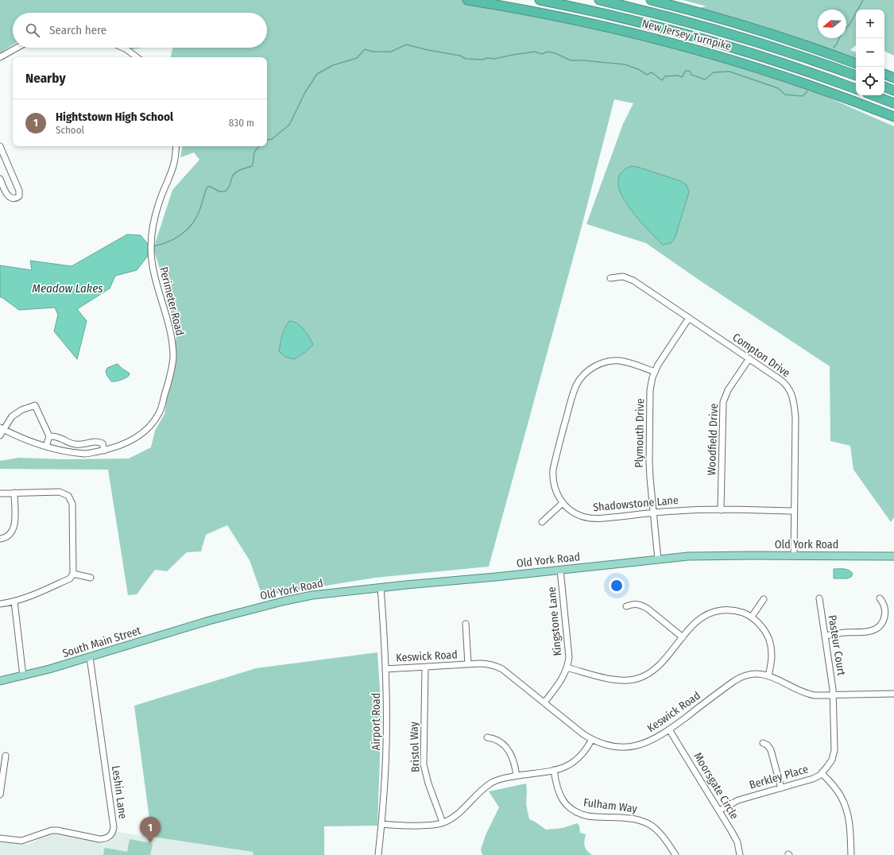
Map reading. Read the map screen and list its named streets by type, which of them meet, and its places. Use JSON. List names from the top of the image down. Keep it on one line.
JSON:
{"streets":{"highway":["New Jersey Turnpike"],"main road":["Old York Road","South Main Street"],"street":["Perimeter Road","Compton Drive","Plymouth Drive","Woodfield Drive","Shadowstone Lane","Kingstone Lane","Pasteur Court","Keswick Road","Airport Road","Bristol Way","Berkley Place","Moorsgate Circle","Leshin Lane","Fulham Way"]},"crossings":[["Compton Drive","Plymouth Drive"],["Compton Drive","Woodfield Drive"],["Compton Drive","Shadowstone Lane"],["Compton Drive","Old York Road"],["Plymouth Drive","Shadowstone Lane"],["Plymouth Drive","Old York Road"],["Woodfield Drive","Shadowstone Lane"],["Old York Road","Kingstone Lane"],["Old York Road","South Main Street"],["Old York Road","Airport Road"],["Kingstone Lane","Keswick Road"],["South Main Street","Leshin Lane"],["Pasteur Court","Keswick Road"],["Pasteur Court","Berkley Place"],["Keswick Road","Airport Road"],["Keswick Road","Bristol Way"],["Keswick Road","Berkley Place"],["Keswick Road","Moorsgate Circle"],["Berkley Place","Moorsgate Circle"]],"water":["Meadow Lakes"],"north":"left","page":{"map_buttons":["+","−"],"search":"Search here","heading":"Nearby","list":[{"mark":"1","name":"Hightstown High School","note":"School","value":"830 m"}],"pins":"1"}}
